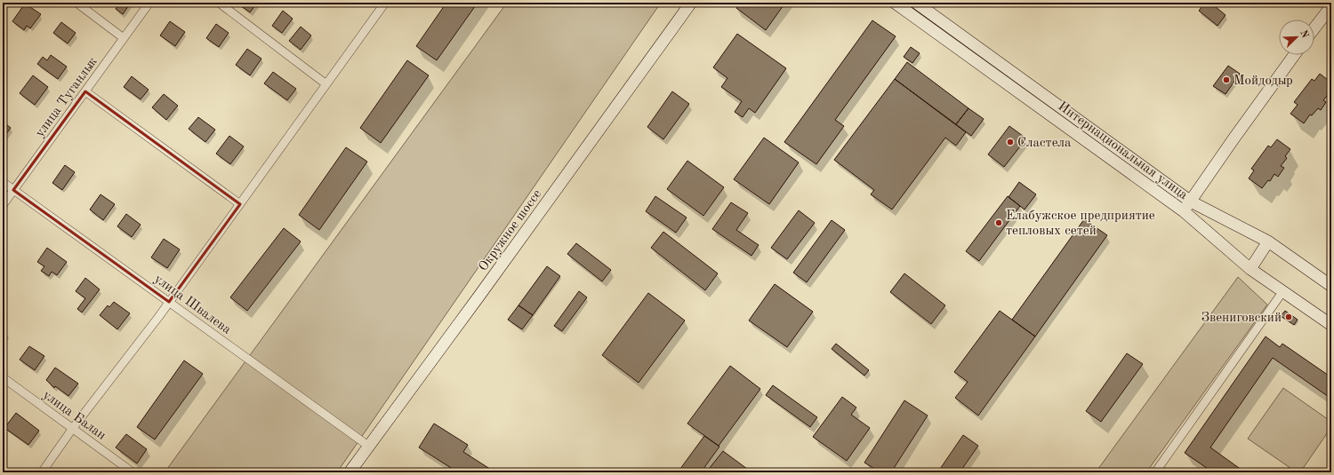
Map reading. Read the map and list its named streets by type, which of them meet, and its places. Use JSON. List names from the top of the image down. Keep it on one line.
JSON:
{"streets":{"street":["улица Туганлык","Интернациональная улица","Окружное шоссе","улица Швалева","улица Балан"]},"crossings":[["улица Туганлык","улица Швалева"],["Окружное шоссе","улица Швалева"]],"places":["Мойдодыр","Сластела","Елабужское предприятие тепловых сетей","Звениговский"],"north":"top right"}
